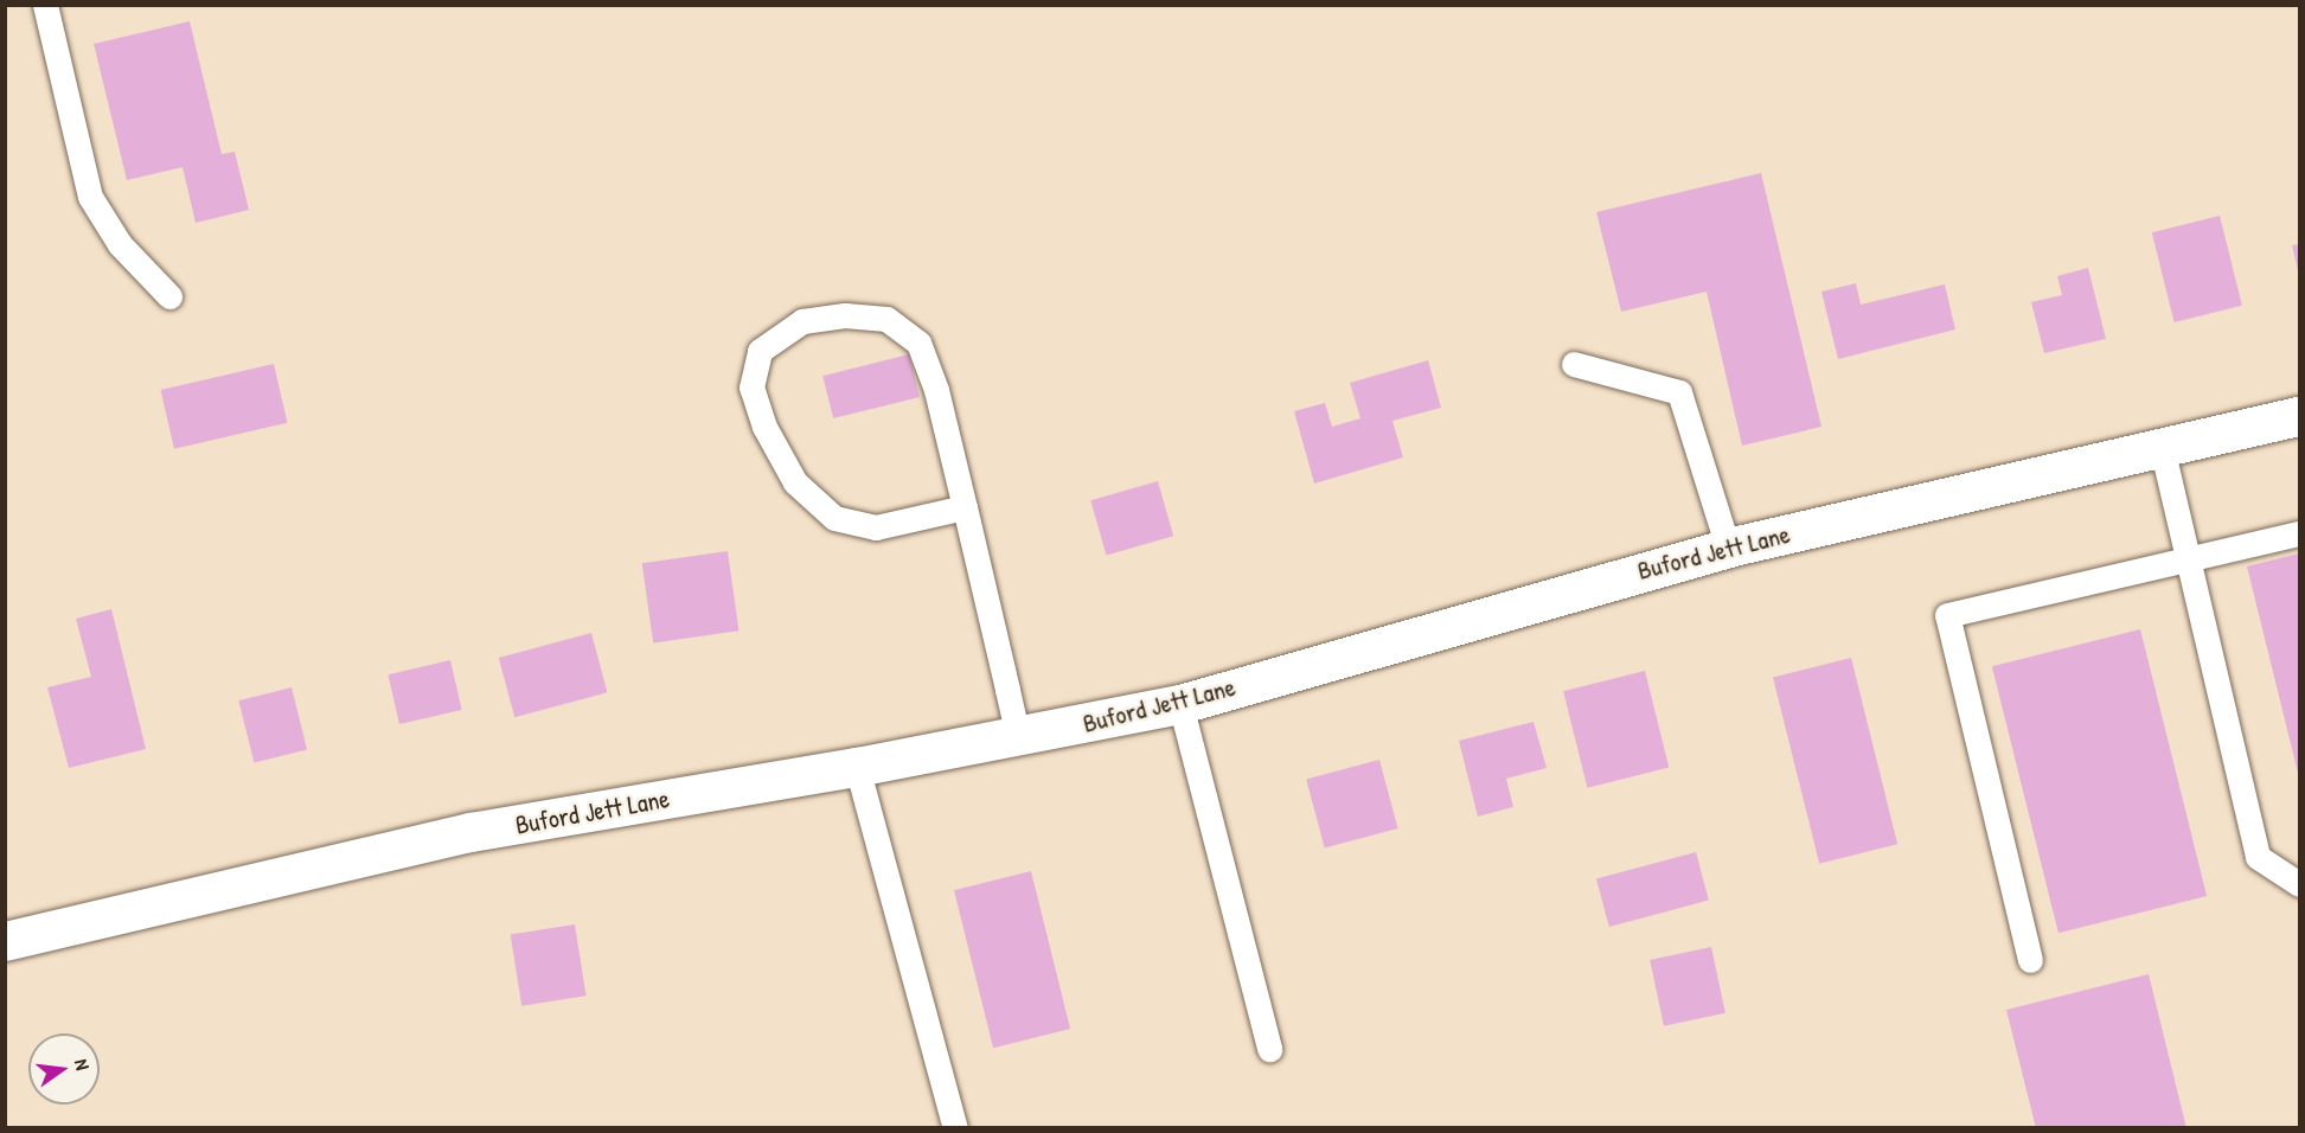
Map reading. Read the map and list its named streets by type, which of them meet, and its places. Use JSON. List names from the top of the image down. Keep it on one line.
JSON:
{"streets":{"street":["Buford Jett Lane"]},"north":"right"}
